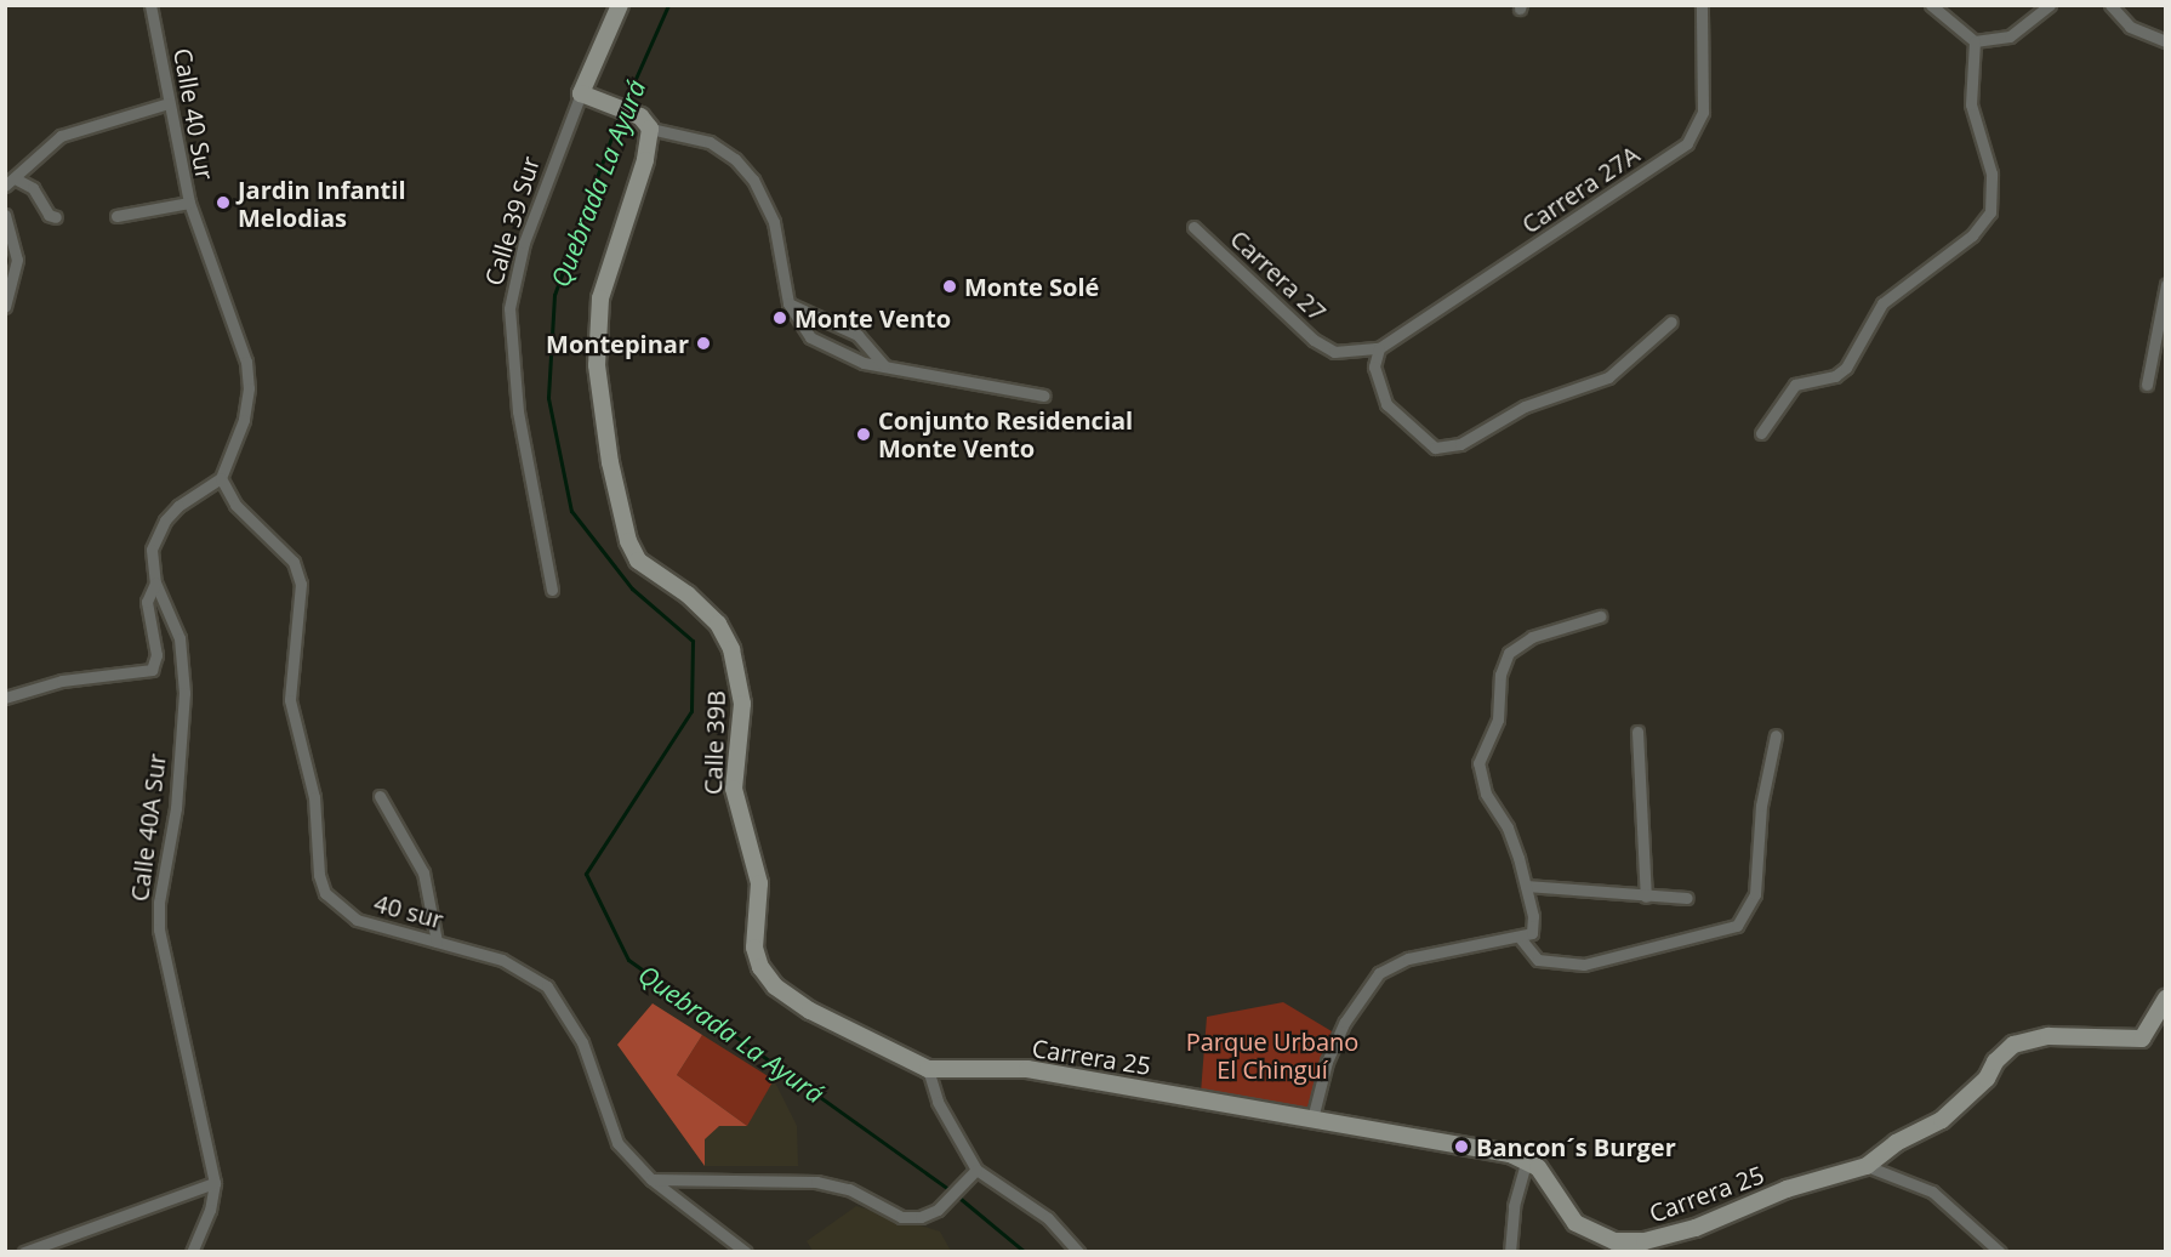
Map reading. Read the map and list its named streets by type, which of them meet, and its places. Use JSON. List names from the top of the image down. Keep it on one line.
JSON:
{"streets":{"street":["Calle 40 Sur","Carrera 27A","Calle 39 Sur","Carrera 27","Calle 39B","Calle 40A Sur","40 sur","Carrera 25"]},"crossings":[["Calle 40 Sur","Calle 40A Sur"],["Calle 40 Sur","40 sur"],["Carrera 27A","Carrera 27"],["Calle 39B","Carrera 25"],["Calle 40A Sur","40 sur"]],"water":["Quebrada La Ayurá"],"parks":["Parque Urbano El Chinguí"],"places":["Jardin Infantil Melodias","Monte Solé","Monte Vento","Montepinar","Conjunto Residencial Monte Vento","Bancon´s Burger"]}
